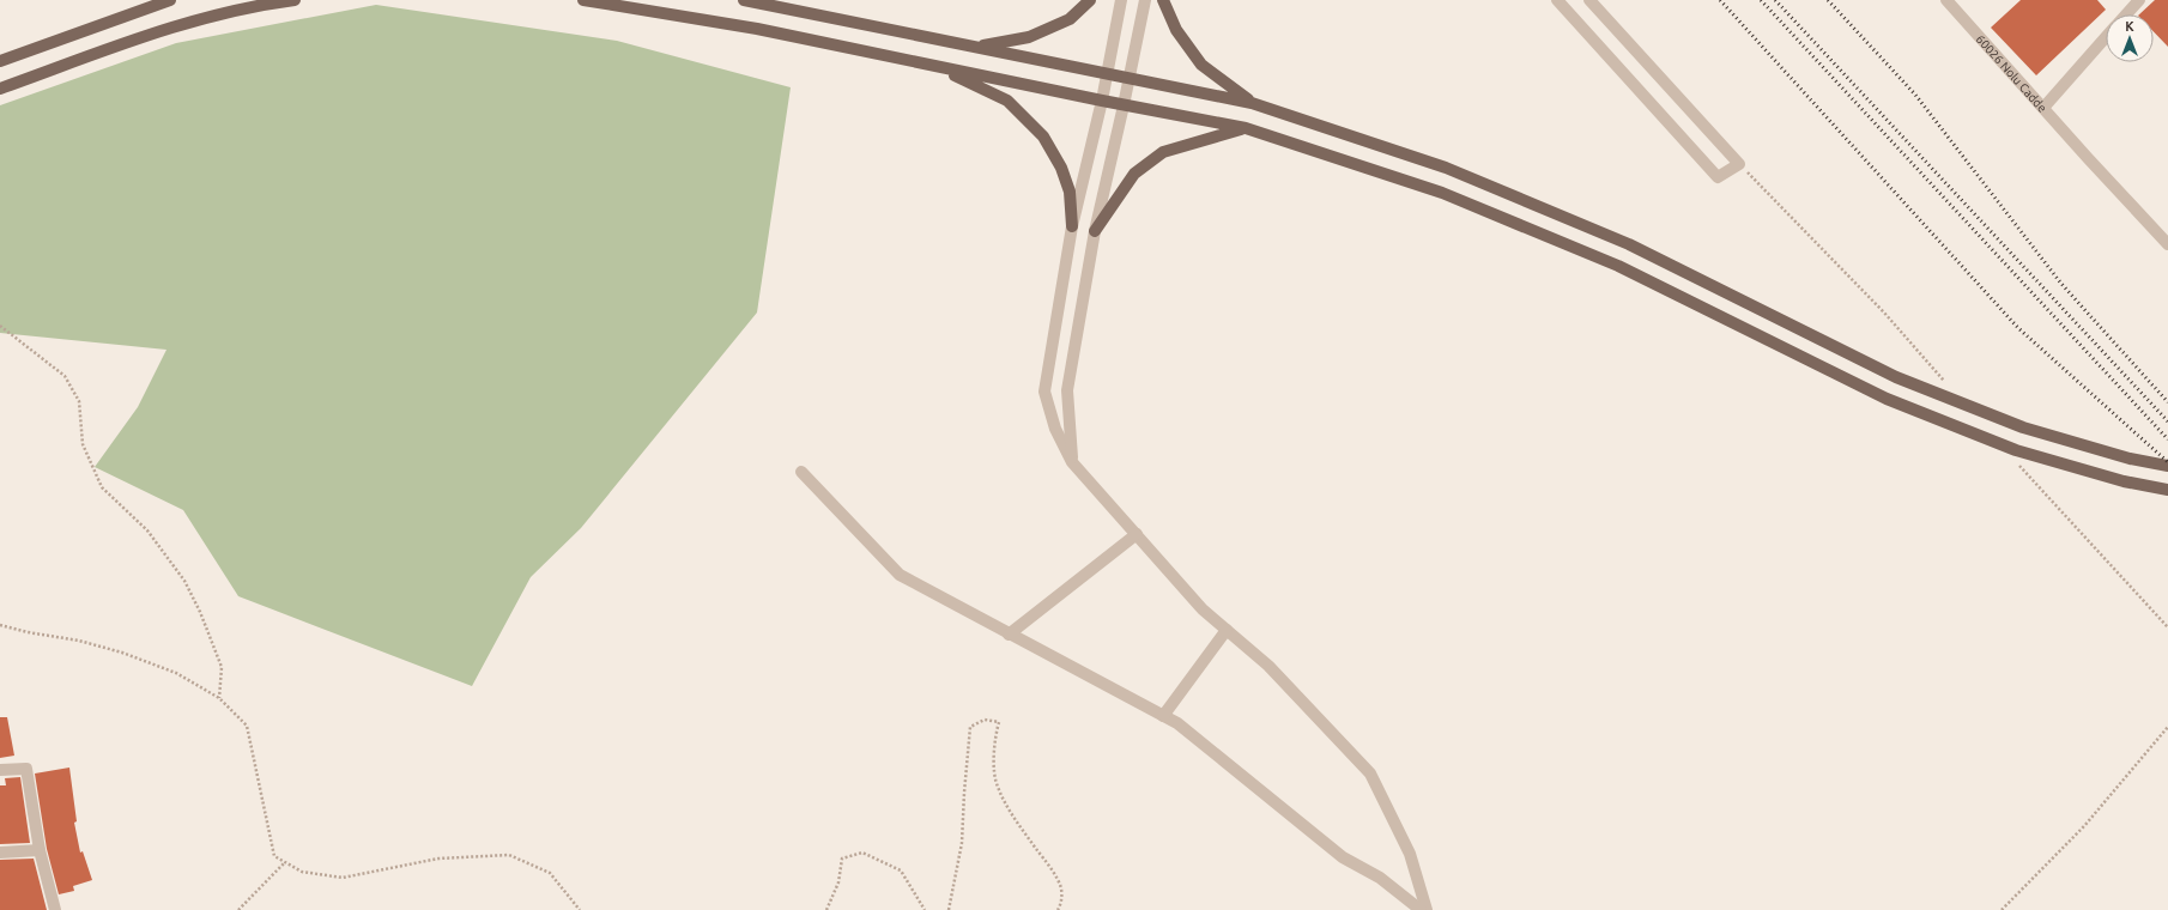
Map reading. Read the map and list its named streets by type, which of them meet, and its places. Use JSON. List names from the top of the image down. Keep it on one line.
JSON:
{"streets":{"street":["60026 Nolu Cadde"]},"north":"top"}
